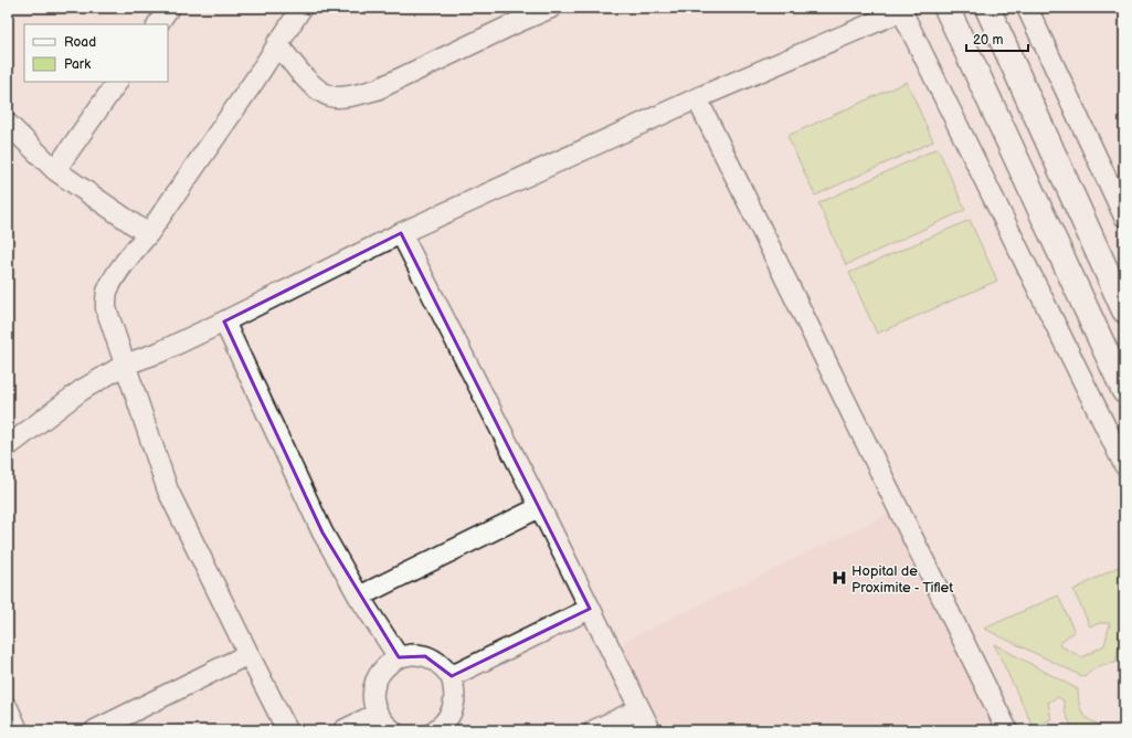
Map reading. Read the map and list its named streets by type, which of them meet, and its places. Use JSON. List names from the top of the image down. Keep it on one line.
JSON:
{"places":{"hospital":["Hopital de Proximite - Tiflet"]},"legend":["Road","Park"],"scale_bar":"20 m"}
